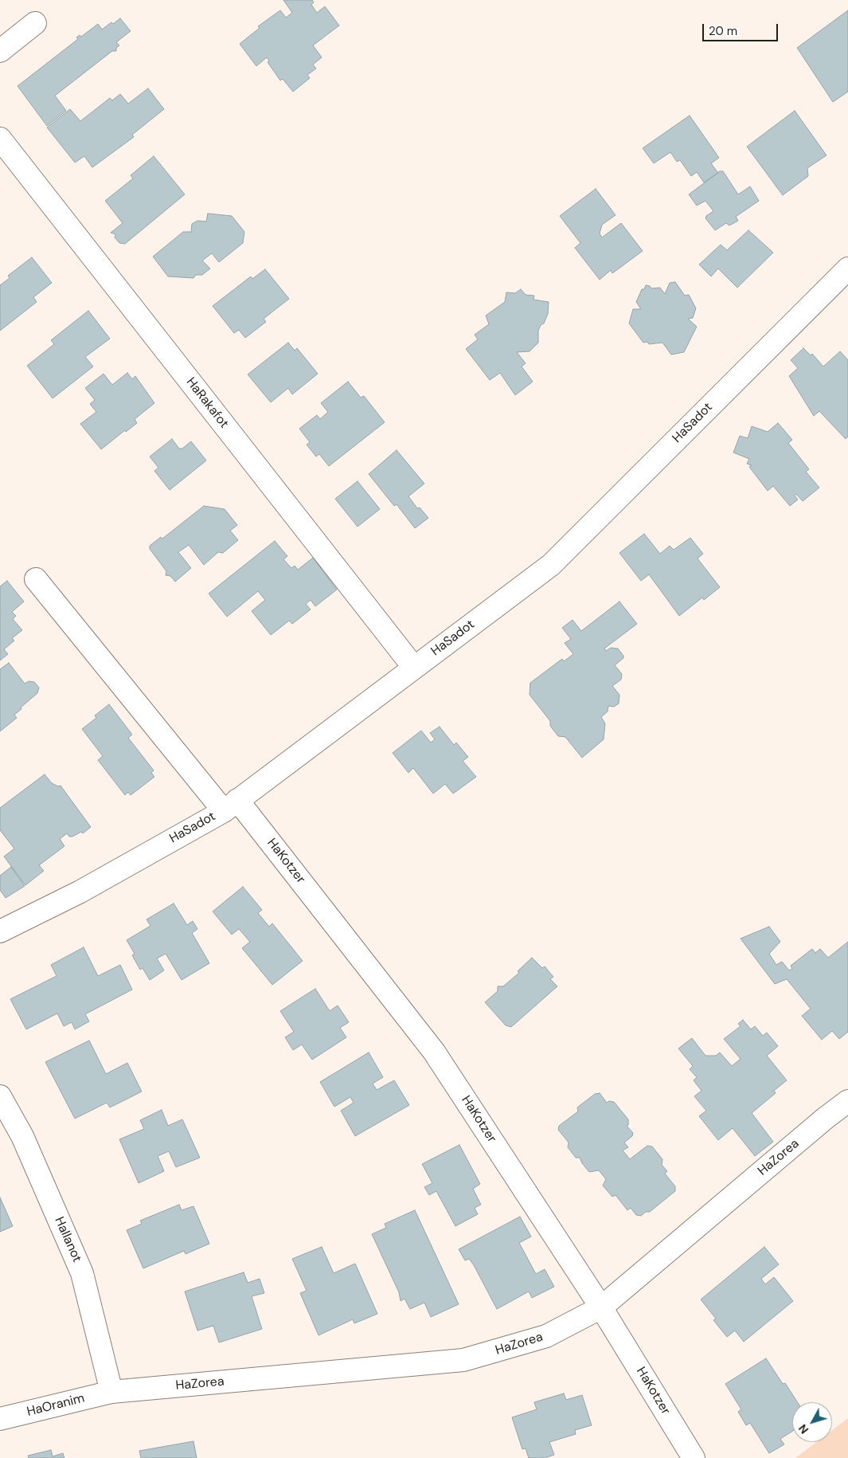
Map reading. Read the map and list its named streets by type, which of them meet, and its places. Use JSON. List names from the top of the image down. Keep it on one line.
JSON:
{"streets":{"street":["HaRakafot","HaSadot","HaKotzer","HaZorea","HaIlanot","HaOranim"]},"crossings":[["HaRakafot","HaSadot"],["HaSadot","HaKotzer"],["HaKotzer","HaZorea"],["HaZorea","HaIlanot"],["HaZorea","HaOranim"],["HaIlanot","HaOranim"]],"scale_bar":"20 m","north":"bottom left"}
